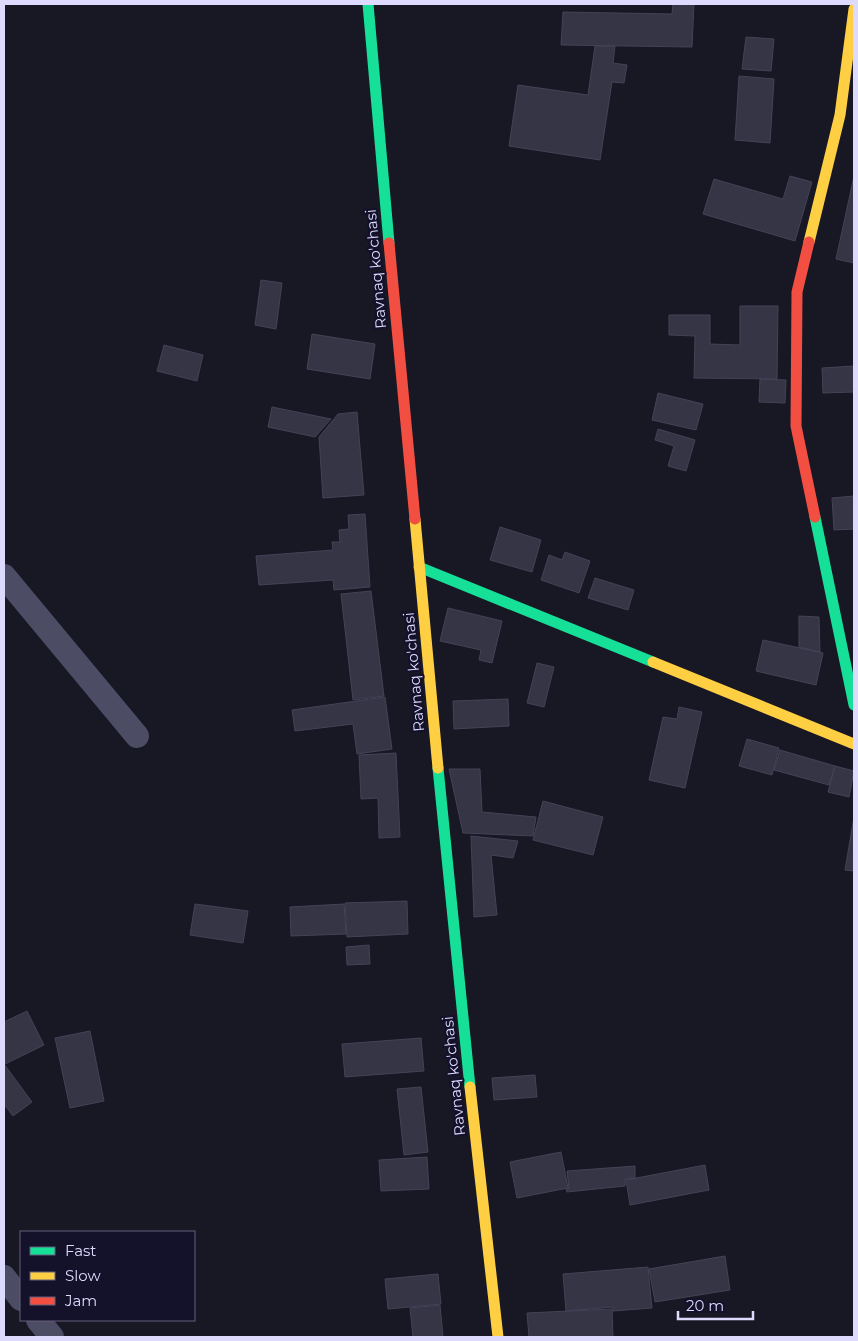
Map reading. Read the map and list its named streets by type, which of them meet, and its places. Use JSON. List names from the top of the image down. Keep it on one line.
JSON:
{"streets":{"street":["Ravnaq ko'chasi"]},"legend":["Fast","Slow","Jam"],"scale_bar":"20 m"}
